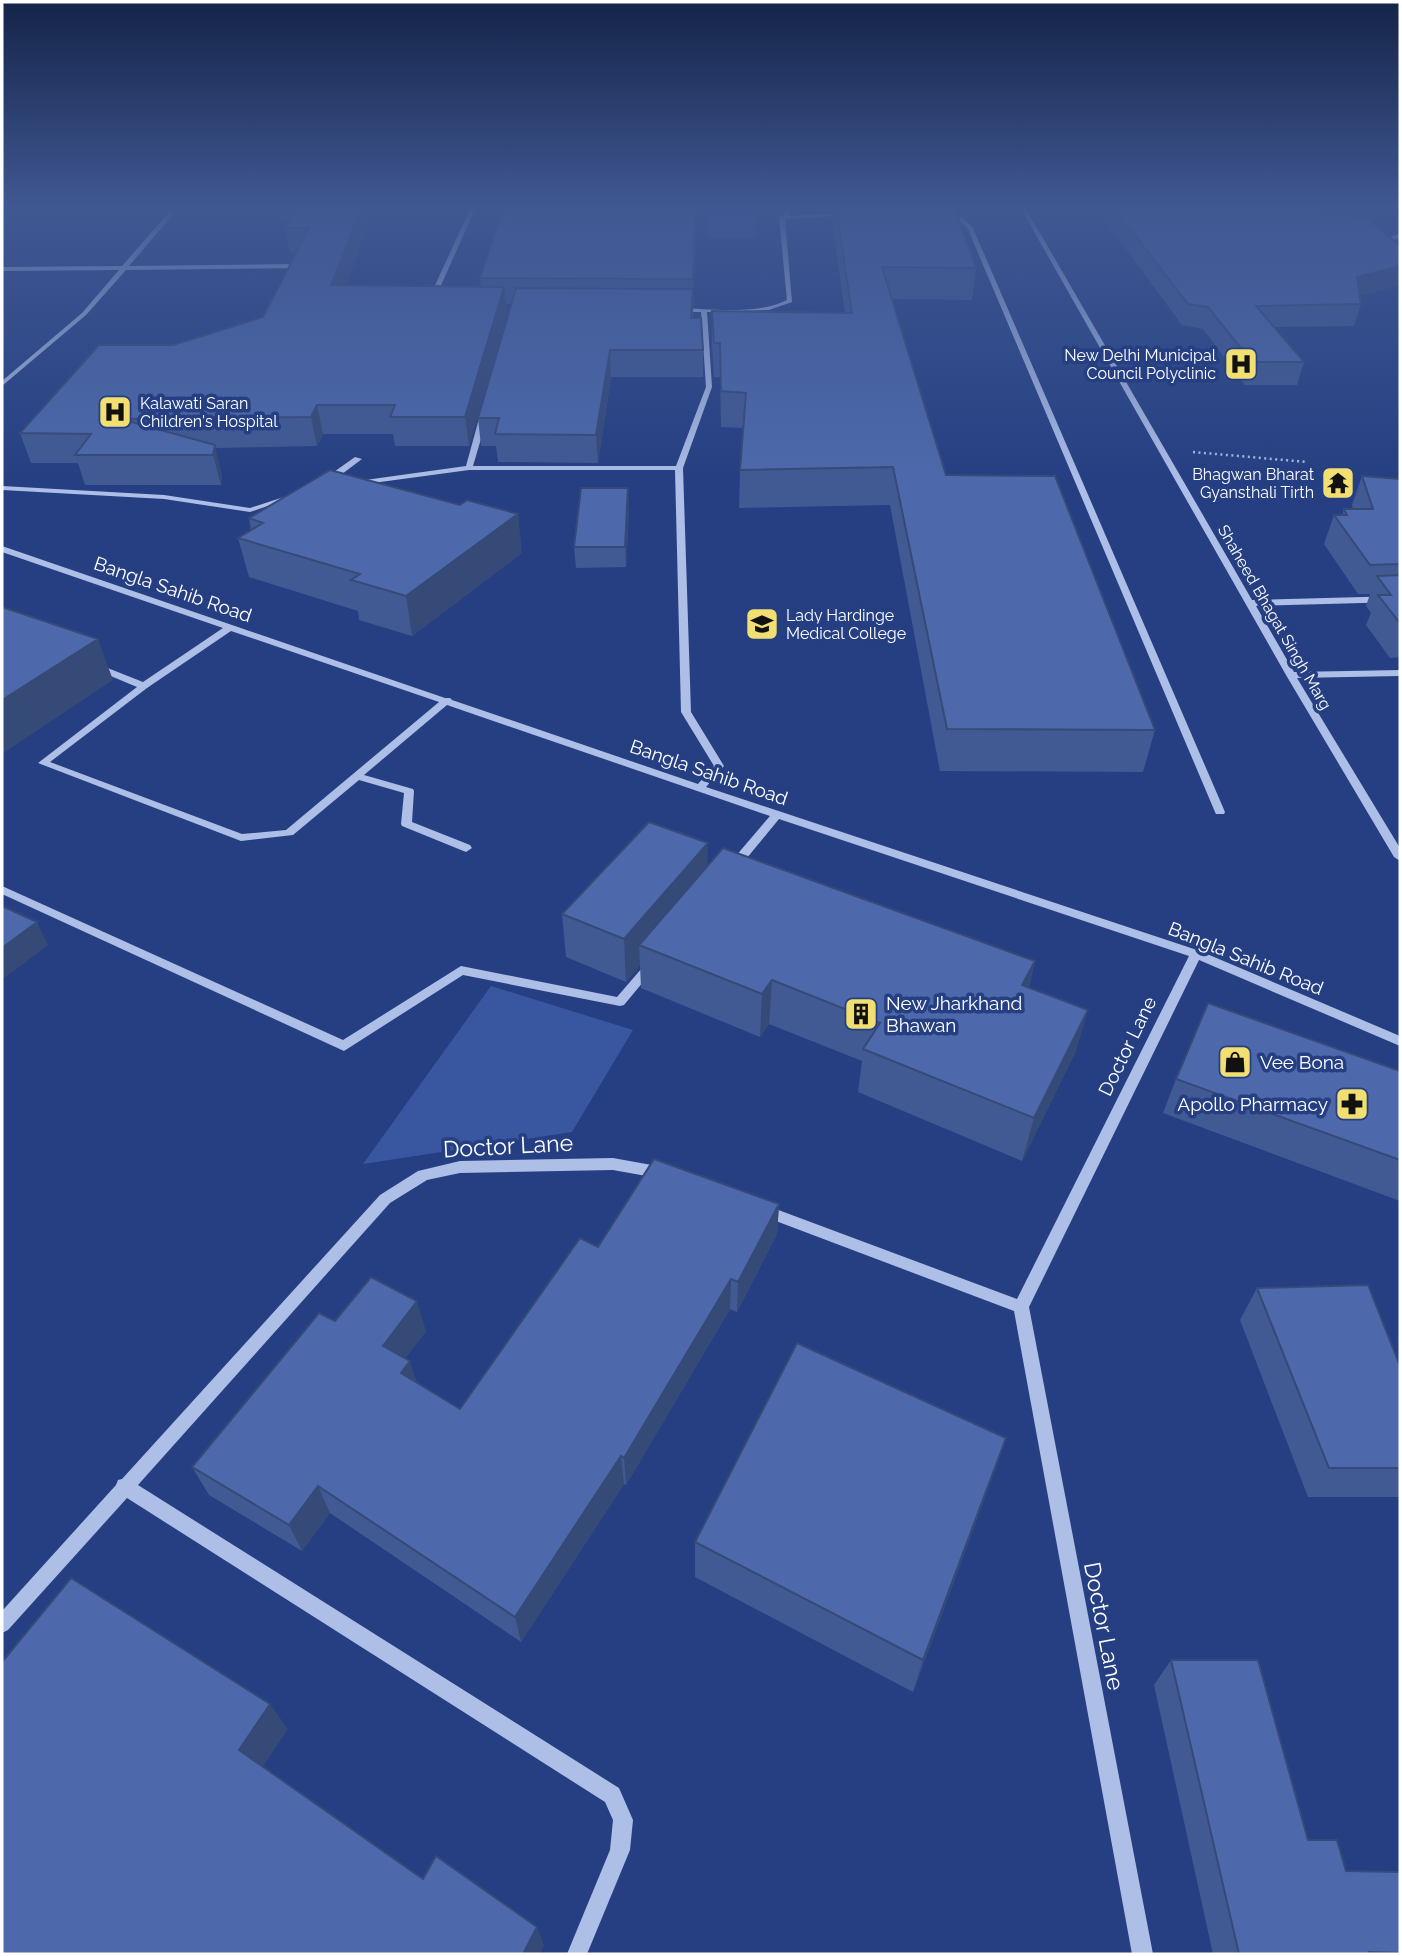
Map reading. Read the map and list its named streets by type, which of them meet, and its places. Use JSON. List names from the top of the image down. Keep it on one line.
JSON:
{"streets":{"street":["Bangla Sahib Road","Shaheed Bhagat Singh Marg","Doctor Lane"]},"crossings":[["Bangla Sahib Road","Doctor Lane"]],"places":{"hospital":["New Delhi Municipal Council Polyclinic","Kalawati Saran Children's Hospital"],"temple":["Bhagwan Bharat Gyansthali Tirth"],"school or university":["Lady Hardinge Medical College"],"building":["New Jharkhand Bhawan"],"shop":["Vee Bona"],"pharmacy":["Apollo Pharmacy"]}}
